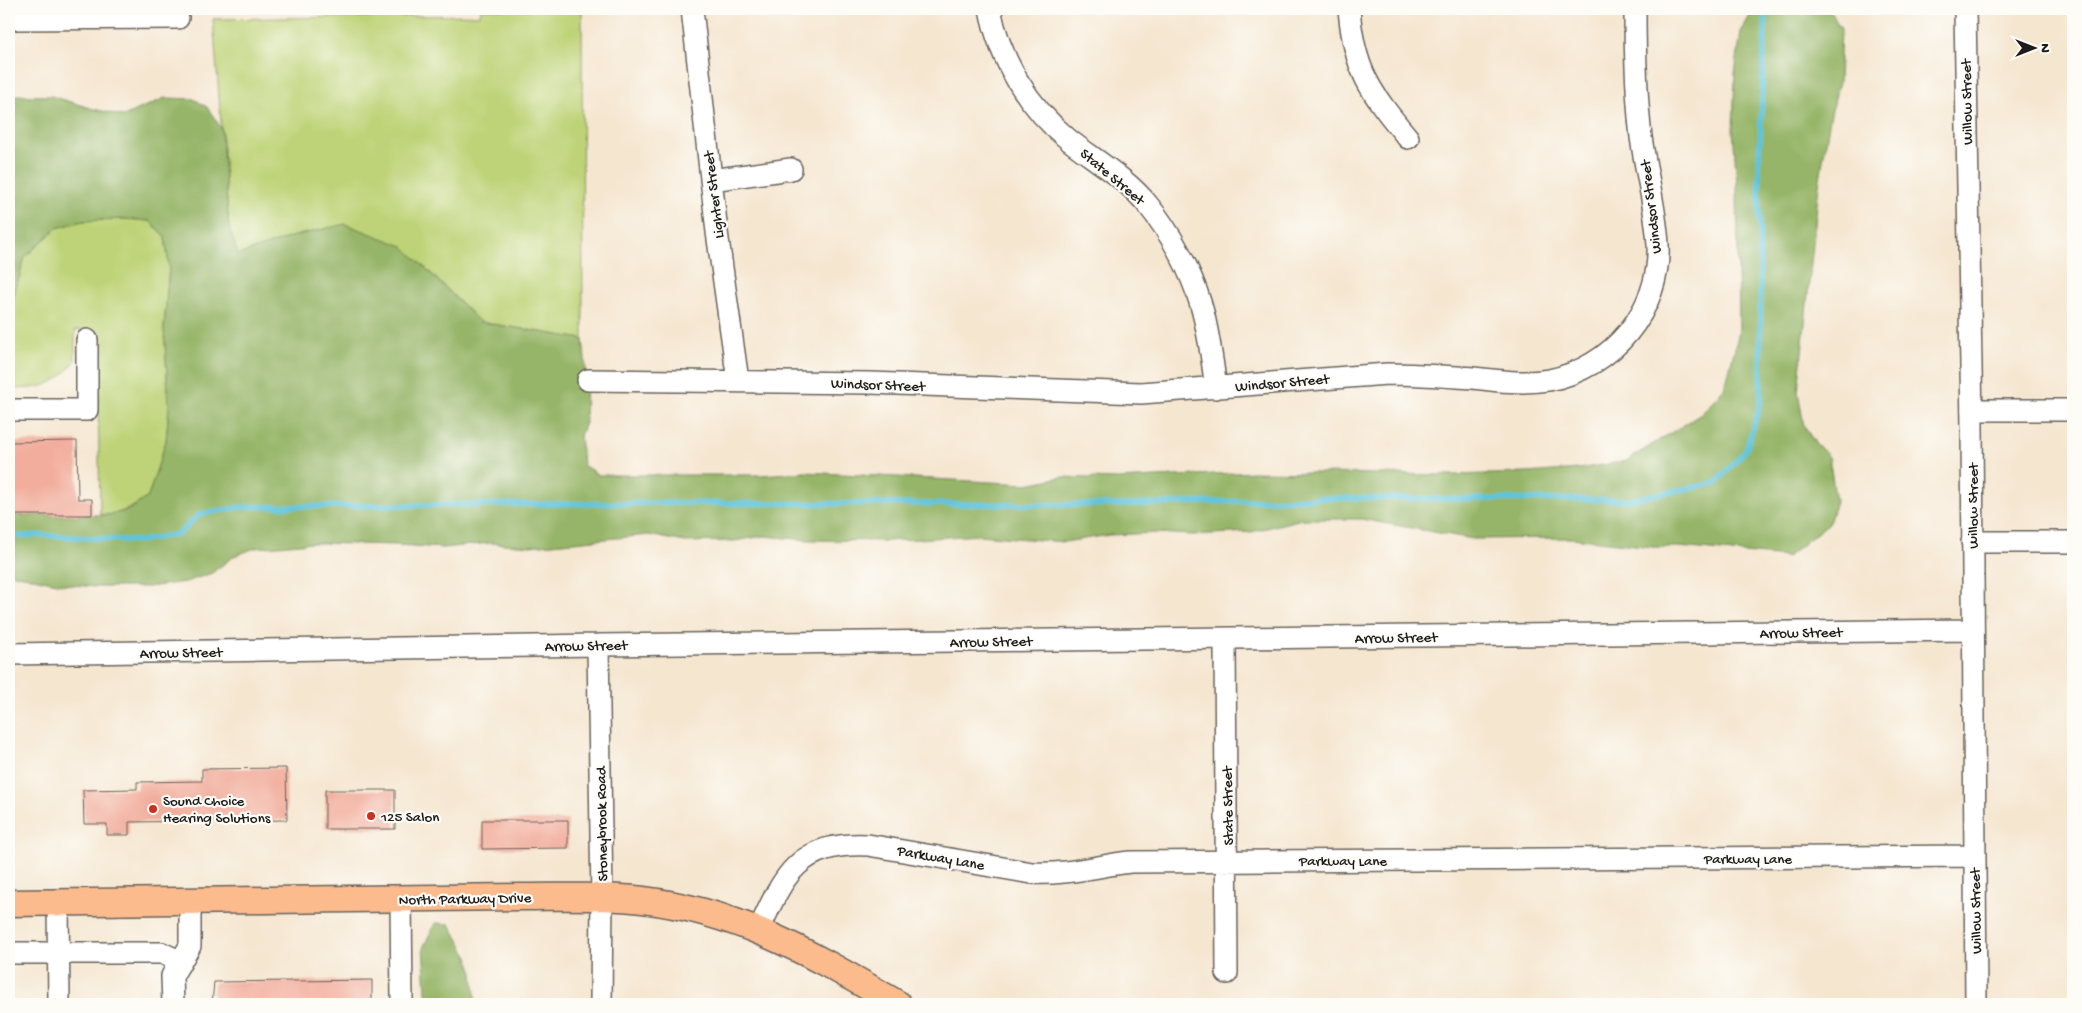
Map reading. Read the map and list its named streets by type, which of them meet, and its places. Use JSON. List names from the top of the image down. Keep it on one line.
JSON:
{"streets":{"main road":["North Parkway Drive"],"street":["Willow Street","State Street","Lighter Street","Windsor Street","Arrow Street","Stoneybrook Road","Parkway Lane"]},"crossings":[["Willow Street","Arrow Street"],["Willow Street","Parkway Lane"],["State Street","Windsor Street"],["State Street","Arrow Street"],["State Street","Parkway Lane"],["Lighter Street","Windsor Street"],["Arrow Street","Stoneybrook Road"],["Stoneybrook Road","North Parkway Drive"],["Parkway Lane","North Parkway Drive"]],"places":["Sound Choice Hearing Solutions","125 Salon"],"north":"right"}
